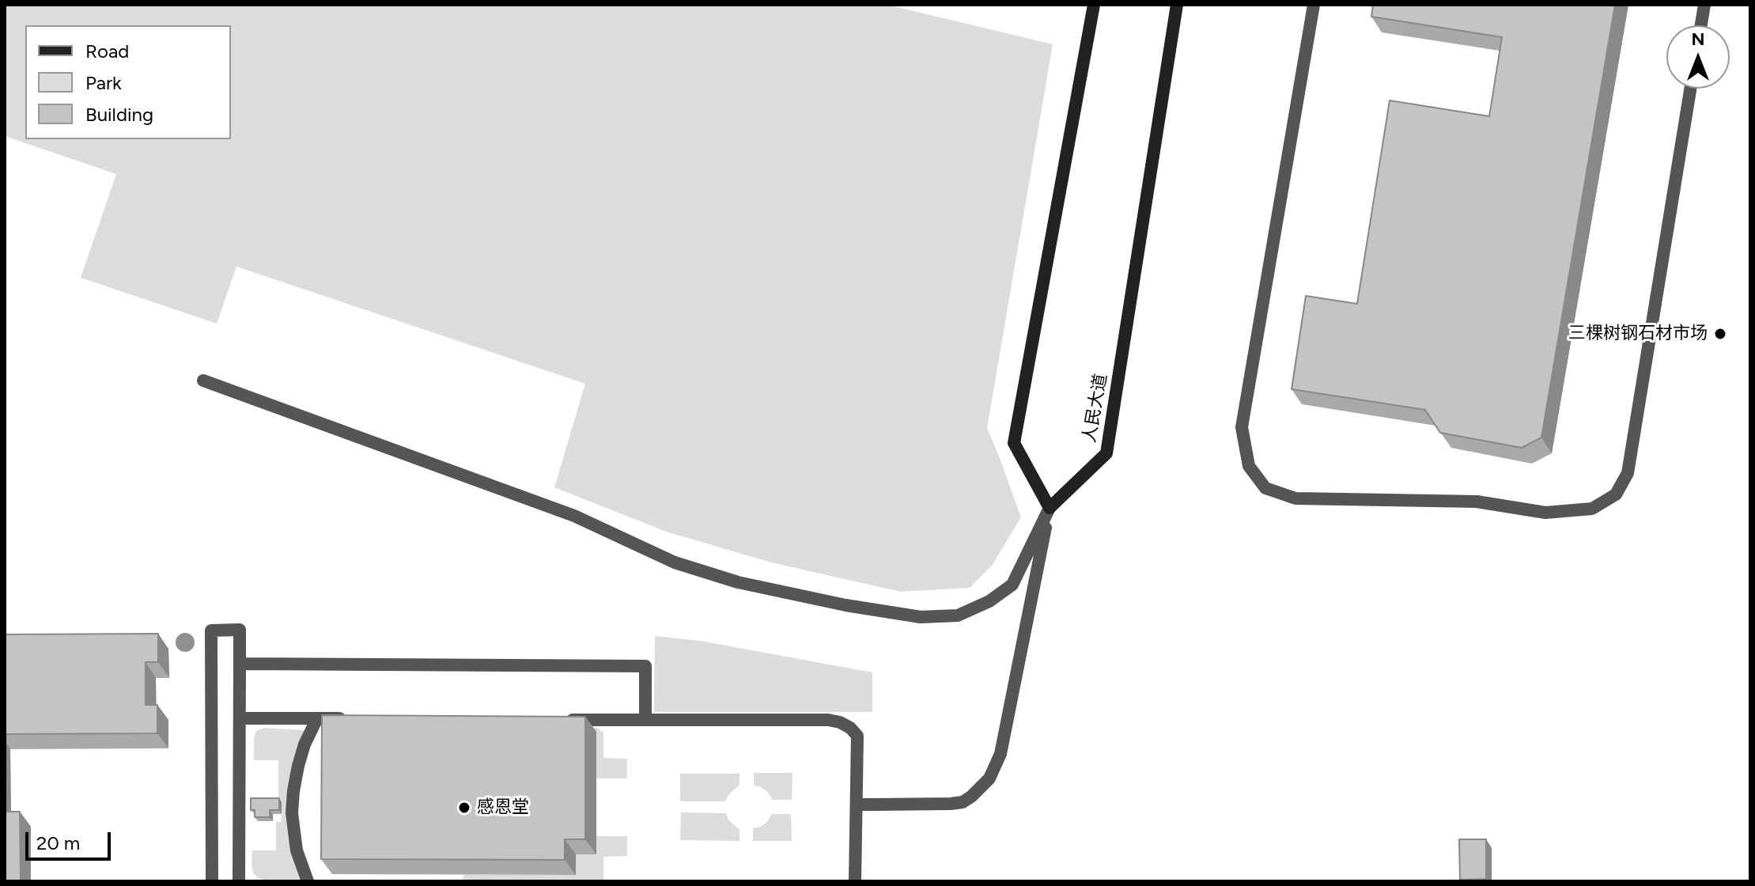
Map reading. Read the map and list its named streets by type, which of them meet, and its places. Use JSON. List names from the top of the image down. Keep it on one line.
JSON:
{"streets":{"street":["人民大道"]},"places":["三棵树钢石材市场","感恩堂"],"legend":["Road","Park","Building"],"scale_bar":"20 m","north":"top"}
